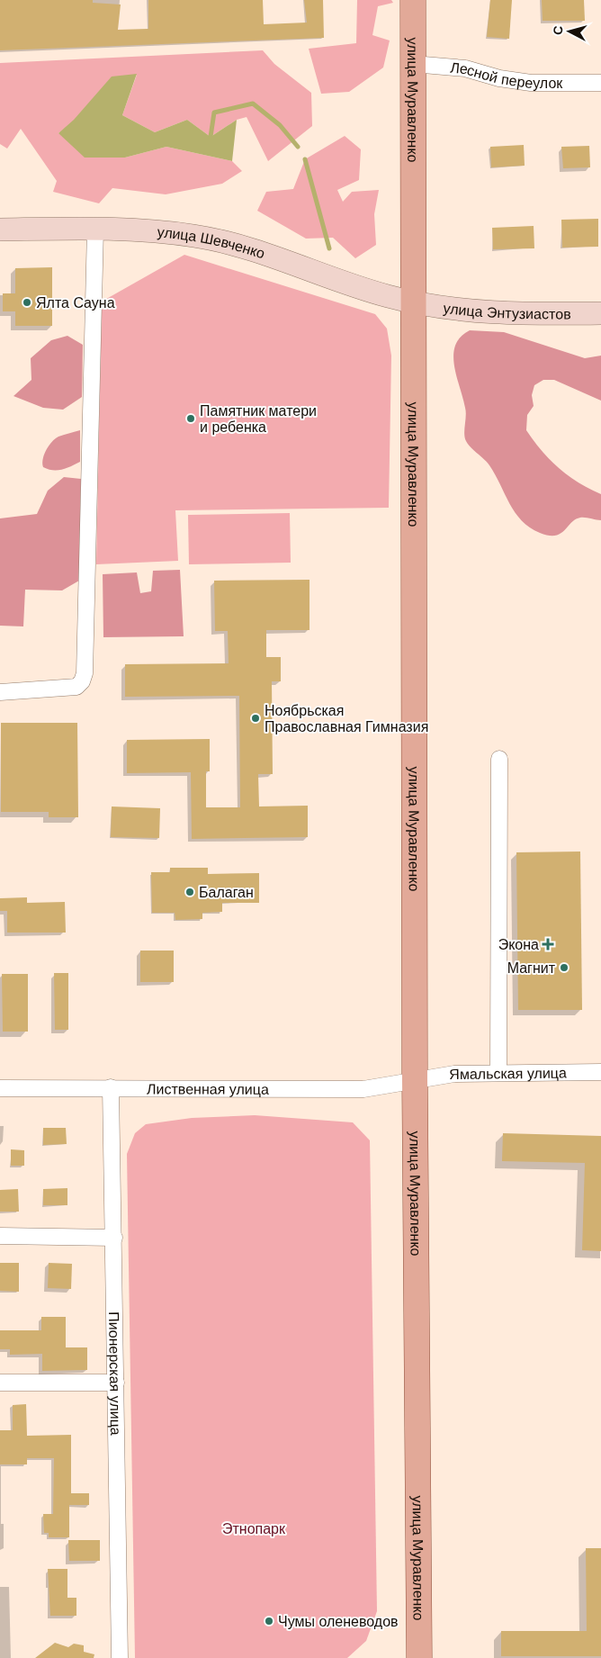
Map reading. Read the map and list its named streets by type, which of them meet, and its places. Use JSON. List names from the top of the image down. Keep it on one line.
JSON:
{"streets":{"main road":["улица Муравленко"],"street":["Лесной переулок","улица Шевченко","улица Энтузиастов","Ямальская улица","Лиственная улица","Пионерская улица"]},"crossings":[["Лесной переулок","улица Муравленко"],["улица Муравленко","улица Шевченко"],["улица Муравленко","улица Энтузиастов"],["улица Муравленко","Ямальская улица"],["улица Муравленко","Лиственная улица"],["улица Шевченко","улица Энтузиастов"],["Ямальская улица","Лиственная улица"],["Лиственная улица","Пионерская улица"]],"parks":["Этнопарк"],"places":{"other":["Ялта Сауна","Памятник матери и ребенка","Ноябрьская Православная Гимназия","Балаган","Магнит","Чумы оленеводов"],"health":["Экона"]},"north":"left"}
